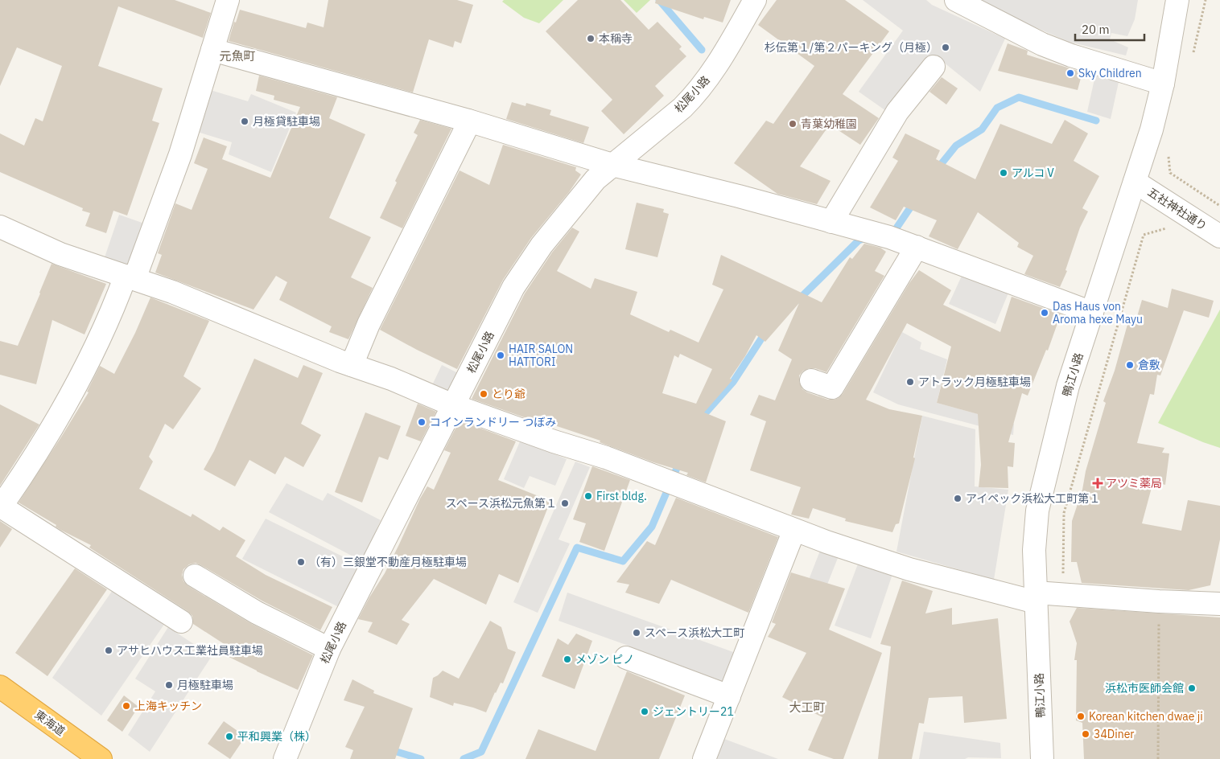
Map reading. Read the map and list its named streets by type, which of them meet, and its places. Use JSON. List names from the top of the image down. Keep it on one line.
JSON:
{"streets":{"highway":["東海道"],"street":["松尾小路","五社神社通り","鴨江小路"]},"crossings":[["五社神社通り","鴨江小路"]],"districts":["元魚町","大工町"],"places":{"other":["本稱寺","杉伝第１/第２パーキング（月極）","Sky Children","月極貸駐車場","青葉幼稚園","アルコⅤ","Das Haus von Aroma hexe Mayu","HAIR SALON HATTORI","倉敷","アトラック月極駐車場","とり爺","コインランドリー つぼみ","First bldg.","アイペック浜松大工町第１","スペース浜松元魚第１","（有）三銀堂不動産月極駐車場","スペース浜松大工町","アサヒハウス工業社員駐車場","メゾン ピノ","月極駐車場","浜松市医師会館","上海キッチン","ジェントリー21","Korean kitchen dwae ji","34Diner","平和興業（株）"],"health":["アツミ薬局"]},"scale_bar":"20 m"}
